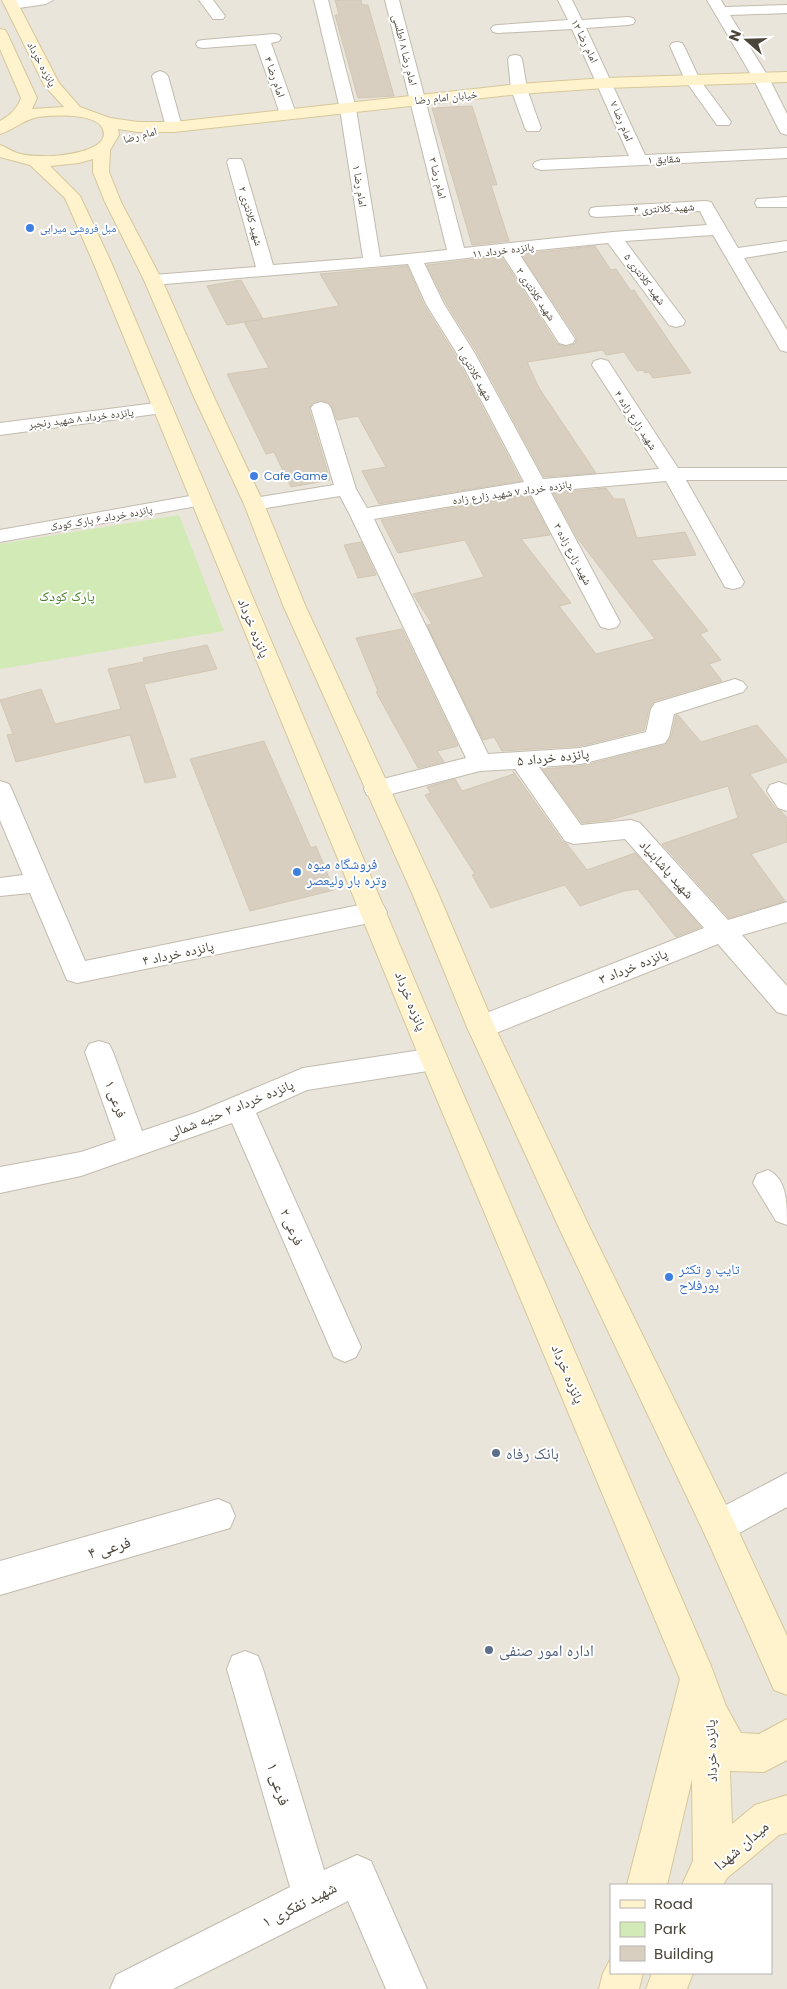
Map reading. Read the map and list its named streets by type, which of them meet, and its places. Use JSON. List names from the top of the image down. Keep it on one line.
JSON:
{"streets":{"main road":["پانزده خرداد","خیابان امام رضا","امام رضا","میدان شهدا"],"street":["امام رضا ۱۲","امام رضا ۸ اطلسی","امام رضا ۴","امام رضا ۷","شقایق ۱","امام رضا ۳","امام رضا ۱","شهید کلانتری ۴","شهید کلانتری ۲","پانزده خرداد ۱۱","شهید کلانتری ۵","شهید کلانتری ۳","شهید کلانتری ۱","پانزده خرداد ۸ شهید رنجبر","شهید زارع زاده ۴","پانزده خرداد ۷ شهید زارع زاده","پانزده خرداد ۶ پارک کودک","شهید زارع زاده ۳","پانزده خرداد ۵","شهید پاشابنیاد","پانزده خرداد ۴","پانزده خرداد ۳","فرعی ۱","پانزده خرداد ۲ حنیه شمالی","فرعی ۲","فرعی ۴","شهید تفکری ۱"]},"crossings":[["امام رضا ۱۲","خیابان امام رضا"],["امام رضا ۱۲","امام رضا ۷"],["امام رضا ۸ اطلسی","خیابان امام رضا"],["امام رضا ۸ اطلسی","امام رضا ۳"],["پانزده خرداد","خیابان امام رضا"],["پانزده خرداد","امام رضا"],["پانزده خرداد","پانزده خرداد ۱۱"],["پانزده خرداد","پانزده خرداد ۸ شهید رنجبر"],["پانزده خرداد","پانزده خرداد ۶ پارک کودک"],["پانزده خرداد","پانزده خرداد ۵"],["پانزده خرداد","پانزده خرداد ۴"],["پانزده خرداد","پانزده خرداد ۳"],["پانزده خرداد","پانزده خرداد ۲ حنیه شمالی"],["پانزده خرداد","میدان شهدا"],["امام رضا ۴","خیابان امام رضا"],["خیابان امام رضا","امام رضا ۷"],["خیابان امام رضا","امام رضا"],["خیابان امام رضا","امام رضا ۳"],["خیابان امام رضا","امام رضا ۱"],["امام رضا ۷","شقایق ۱"],["امام رضا ۳","پانزده خرداد ۱۱"],["امام رضا ۱","پانزده خرداد ۱۱"],["شهید کلانتری ۴","پانزده خرداد ۱۱"],["شهید کلانتری ۲","پانزده خرداد ۱۱"],["پانزده خرداد ۱۱","شهید کلانتری ۵"],["پانزده خرداد ۱۱","شهید کلانتری ۳"],["پانزده خرداد ۱۱","شهید کلانتری ۱"],["شهید کلانتری ۱","پانزده خرداد ۷ شهید زارع زاده"],["شهید کلانتری ۱","شهید زارع زاده ۳"],["شهید زارع زاده ۴","پانزده خرداد ۷ شهید زارع زاده"],["پانزده خرداد ۷ شهید زارع زاده","شهید زارع زاده ۳"],["پانزده خرداد ۵","شهید پاشابنیاد"],["شهید پاشابنیاد","پانزده خرداد ۳"],["فرعی ۱","پانزده خرداد ۲ حنیه شمالی"],["فرعی ۱","شهید تفکری ۱"],["پانزده خرداد ۲ حنیه شمالی","فرعی ۲"]],"parks":["پارک کودک"],"places":["مبل فروشی میرابی","Cafe Game","فروشگاه میوه وتره بار ولیعصر","تایپ و تکثر پورفلاح","بانک رفاه","اداره امور صنفی"],"legend":["Road","Park","Building"],"north":"left"}
